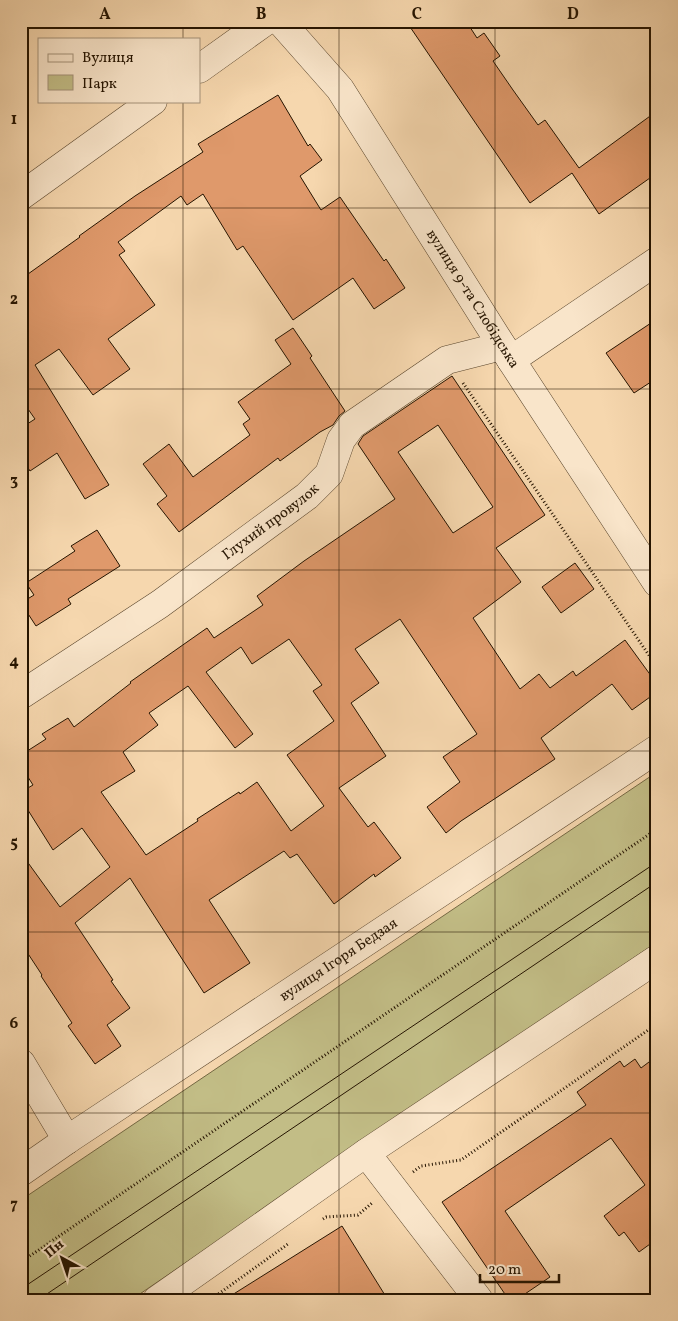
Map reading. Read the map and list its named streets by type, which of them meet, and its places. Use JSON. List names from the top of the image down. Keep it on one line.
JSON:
{"streets":{"street":["вулиця 9-та Слобідська","Глухий провулок","вулиця Ігоря Бедзая"]},"crossings":[["вулиця 9-та Слобідська","Глухий провулок"]],"legend":["Вулиця","Парк"],"scale_bar":"20 m","north":"top left","grid":{"columns":["A","B","C","D"],"rows":["1","2","3","4","5","6","7"]}}
